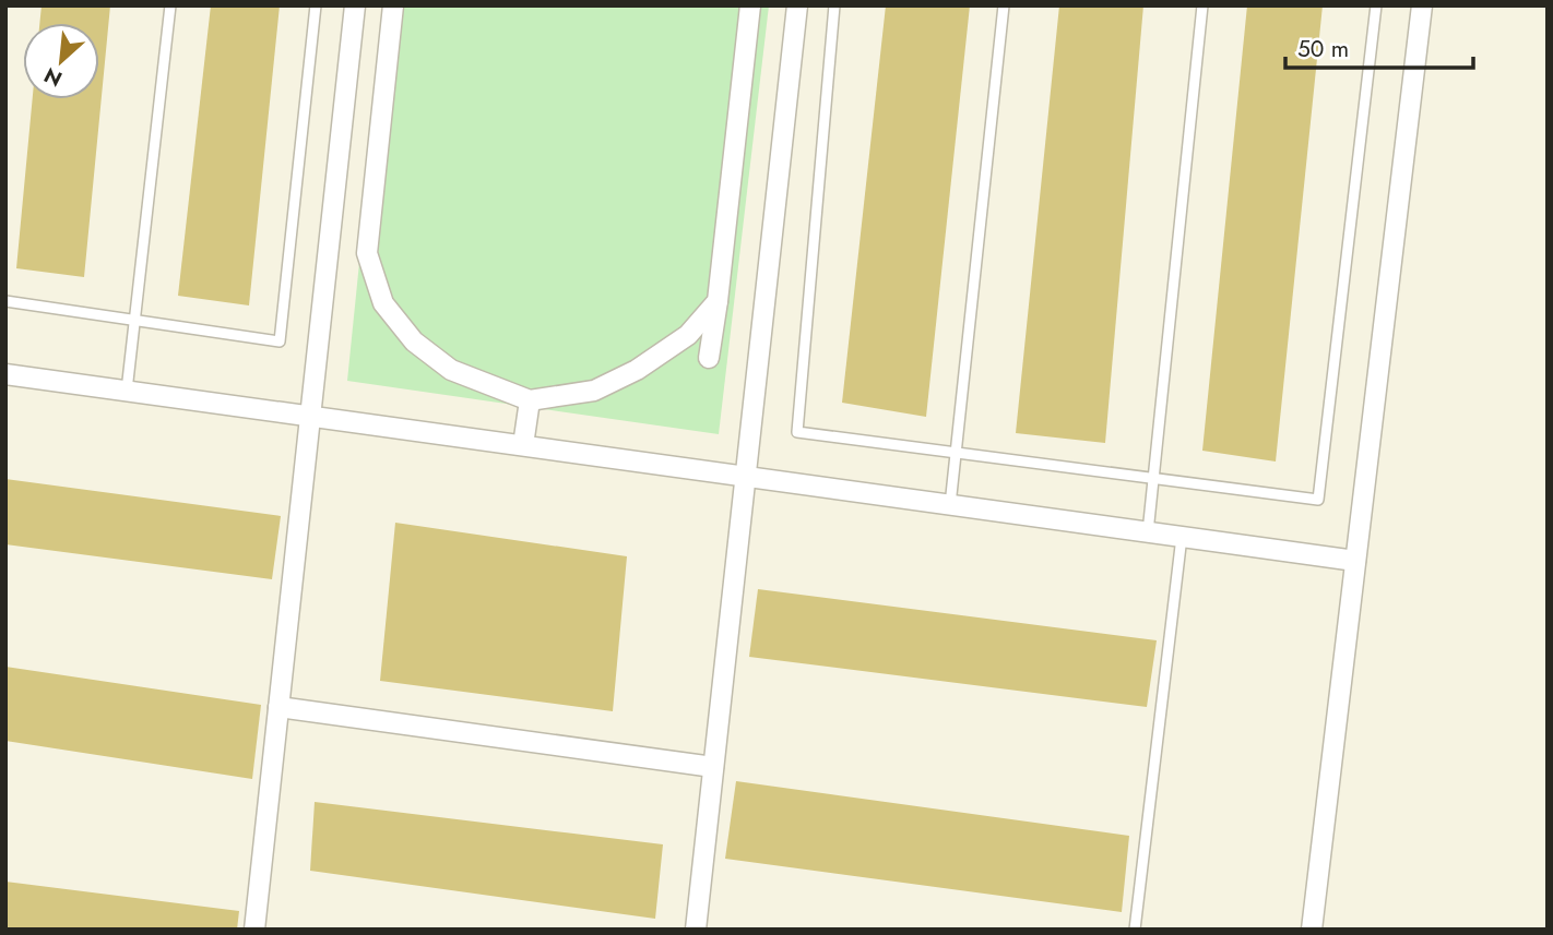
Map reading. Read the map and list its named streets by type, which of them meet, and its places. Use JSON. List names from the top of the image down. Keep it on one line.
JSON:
{"scale_bar":"50 m","north":"bottom left"}
